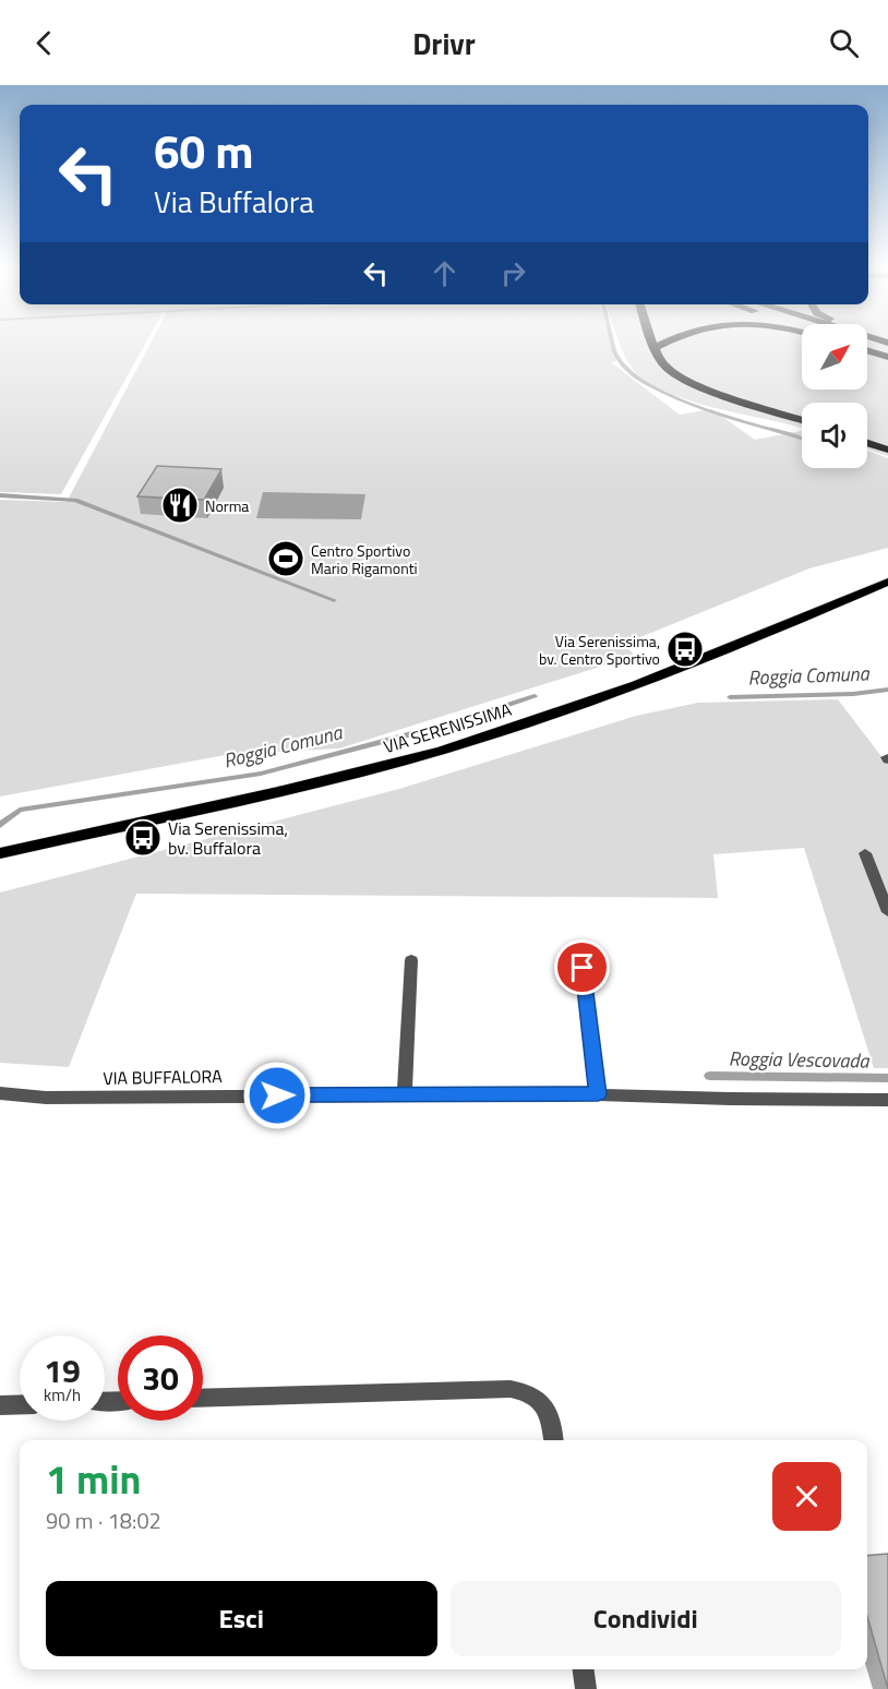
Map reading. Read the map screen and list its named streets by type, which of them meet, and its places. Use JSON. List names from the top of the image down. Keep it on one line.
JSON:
{"streets":{"main road":["VIA SERENISSIMA"],"street":["VIA BUFFALORA"]},"water":["Roggia Comuna","Roggia Vescovada"],"places":{"restaurant":["Norma"],"sports":["Centro Sportivo Mario Rigamonti"],"bus stop":["Via Serenissima, bv. Centro Sportivo","Via Serenissima, bv. Buffalora"]},"north":"top right","page":{"header":"Drivr","turn":["60 m","Via Buffalora"],"speed":"19 km/h","limit":"30","heading":["1 min","90 m · 18:02"],"buttons":["Esci","Condividi"]}}
